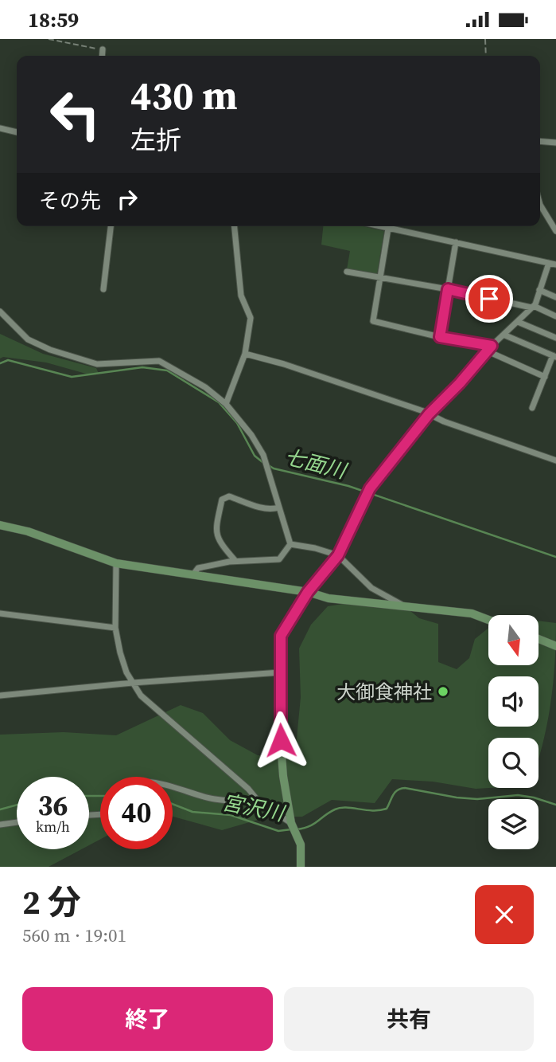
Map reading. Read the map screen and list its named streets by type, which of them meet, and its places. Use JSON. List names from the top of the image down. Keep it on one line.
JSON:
{"water":["七面川","宮沢川"],"places":["大御食神社"],"north":"bottom","page":{"status":"18:59","turn":["430 m","左折"],"then":"その先","speed":"36 km/h","limit":"40","heading":["2 分","560 m · 19:01"],"buttons":["終了","共有"]}}
